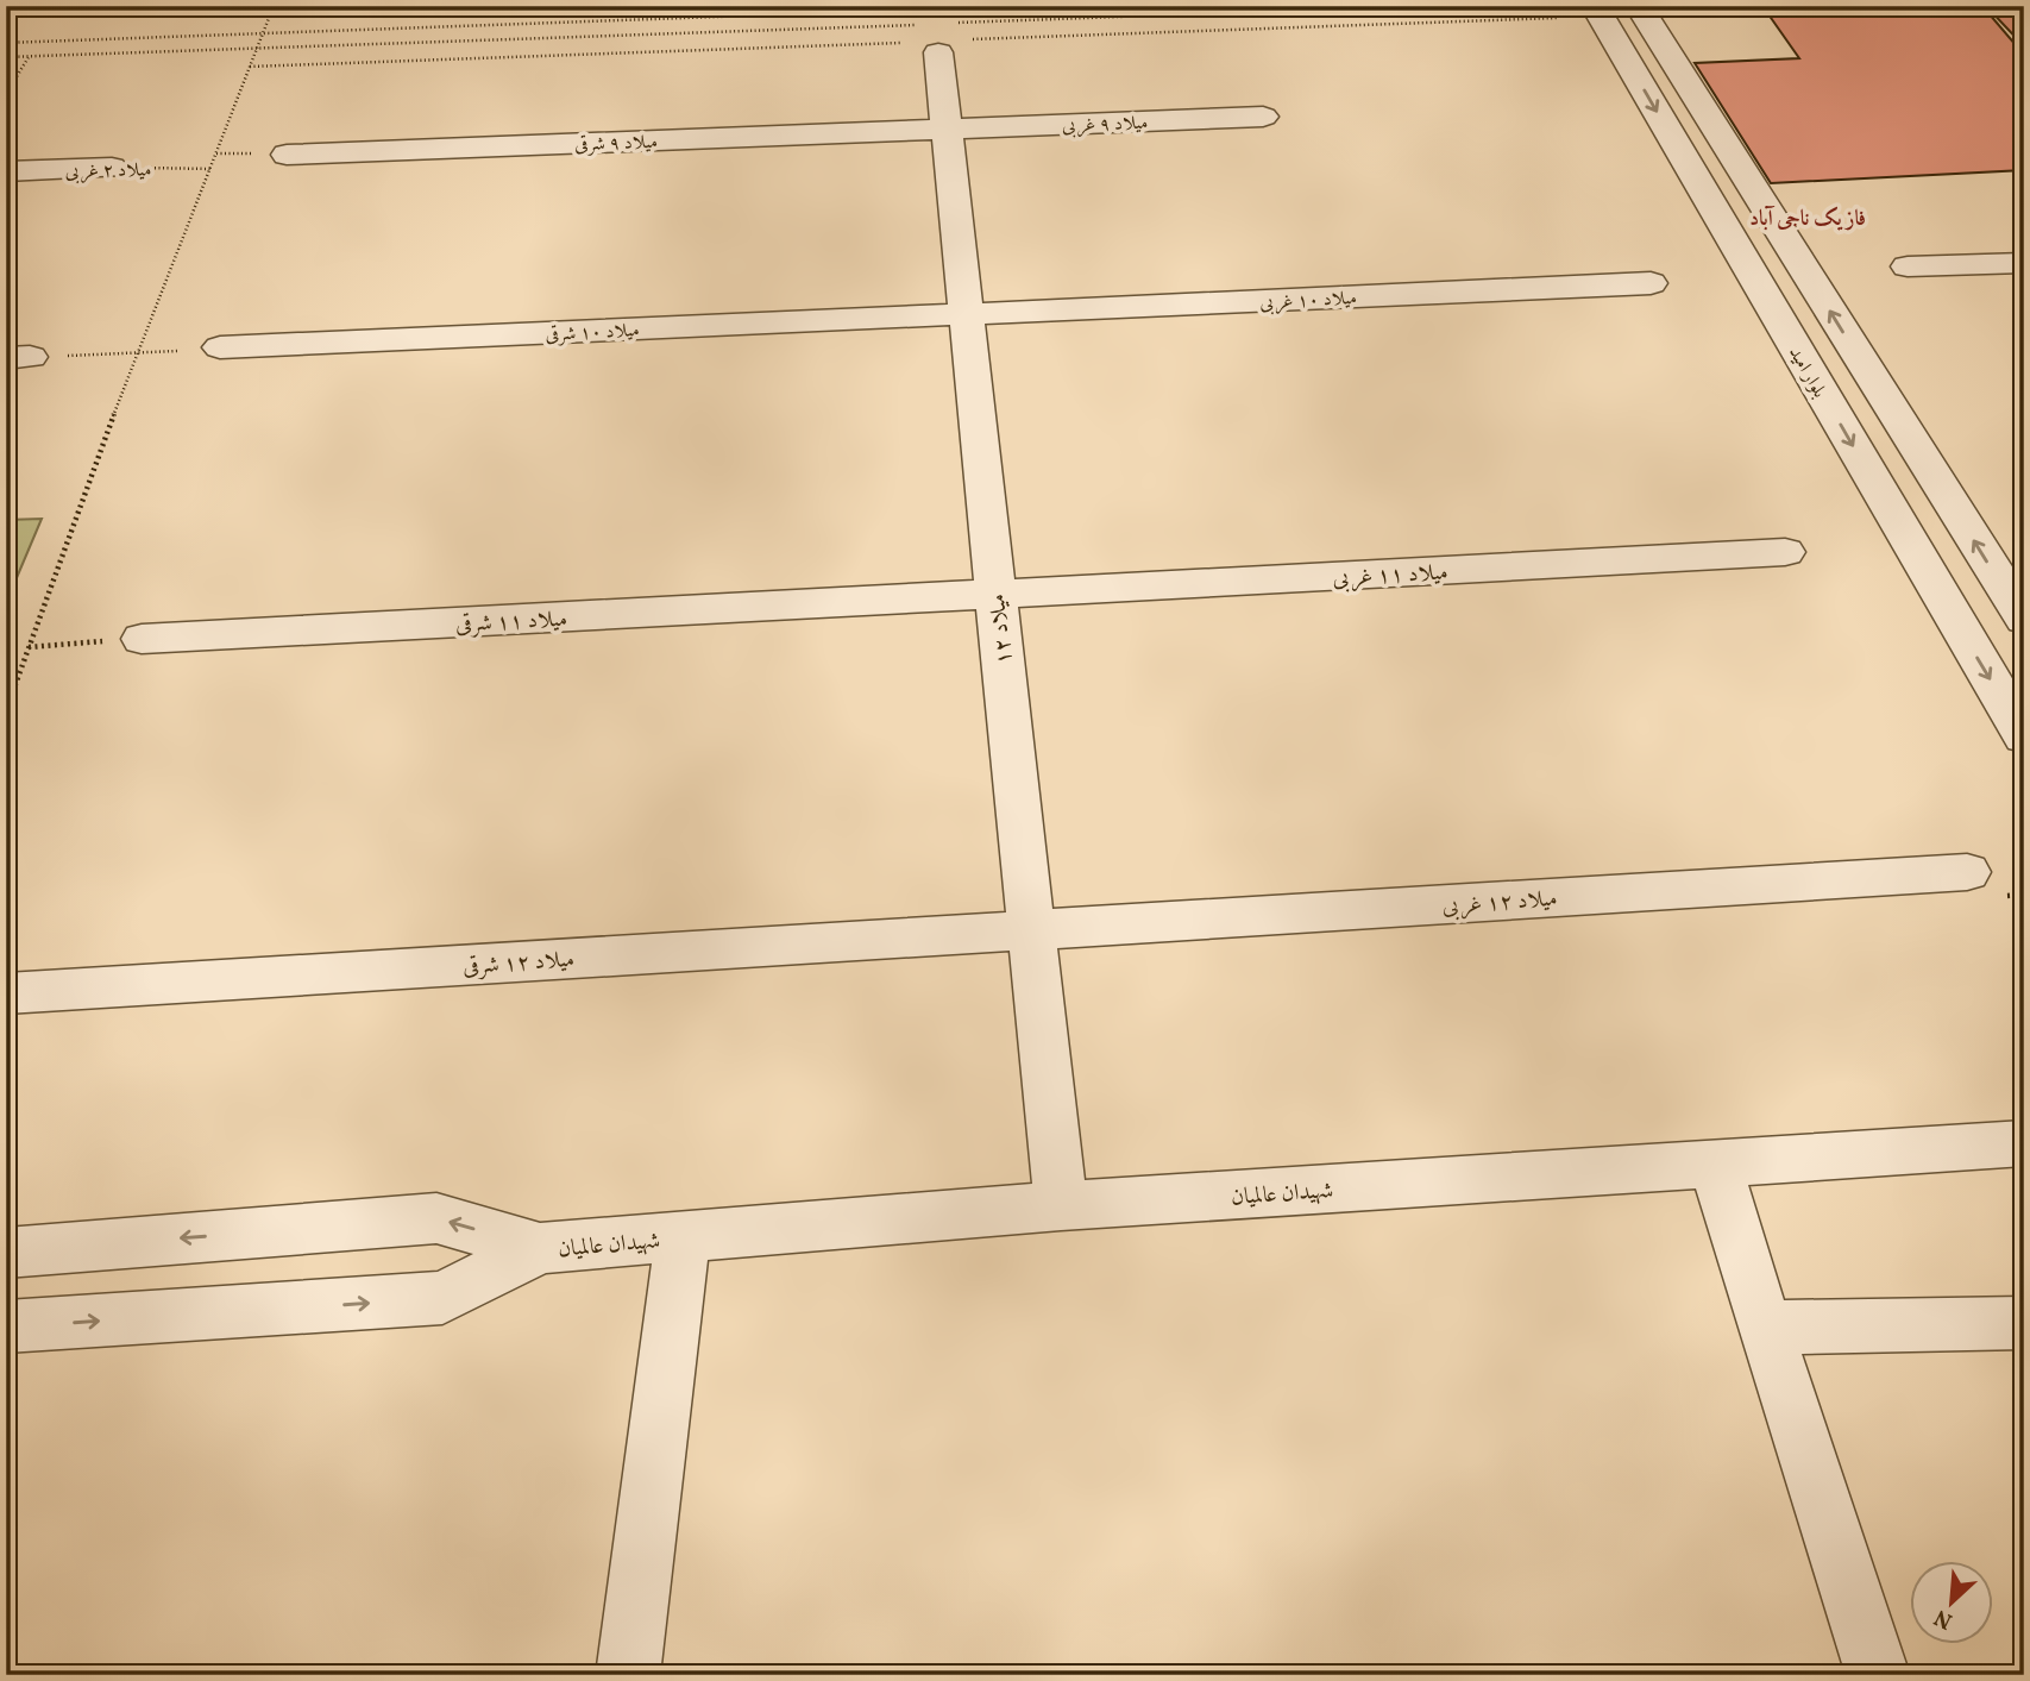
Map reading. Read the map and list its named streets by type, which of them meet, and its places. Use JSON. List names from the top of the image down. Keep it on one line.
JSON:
{"streets":{"street":["میلاد ۹ غربی","میلاد ۹ شرقی","میلاد ۲ غربی","میلاد ۱۰ غربی","میلاد ۱۰ شرقی","بلوار امید","میلاد ۱۱ غربی","میلاد ۱۱ شرقی","میلاد ۱۲","میلاد ۱۲ غربی","میلاد ۱۲ شرقی","شهیدان عالمیان"]},"crossings":[["میلاد ۹ غربی","میلاد ۹ شرقی"],["میلاد ۹ غربی","میلاد ۱۲"],["میلاد ۹ شرقی","میلاد ۱۲"],["میلاد ۱۰ غربی","میلاد ۱۰ شرقی"],["میلاد ۱۰ غربی","میلاد ۱۲"],["میلاد ۱۰ شرقی","میلاد ۱۲"],["میلاد ۱۱ غربی","میلاد ۱۱ شرقی"],["میلاد ۱۱ غربی","میلاد ۱۲"],["میلاد ۱۱ شرقی","میلاد ۱۲"],["میلاد ۱۲","میلاد ۱۲ غربی"],["میلاد ۱۲","میلاد ۱۲ شرقی"],["میلاد ۱۲","شهیدان عالمیان"],["میلاد ۱۲ غربی","میلاد ۱۲ شرقی"]],"districts":["فاز یک ناجی آباد"],"north":"bottom left"}
